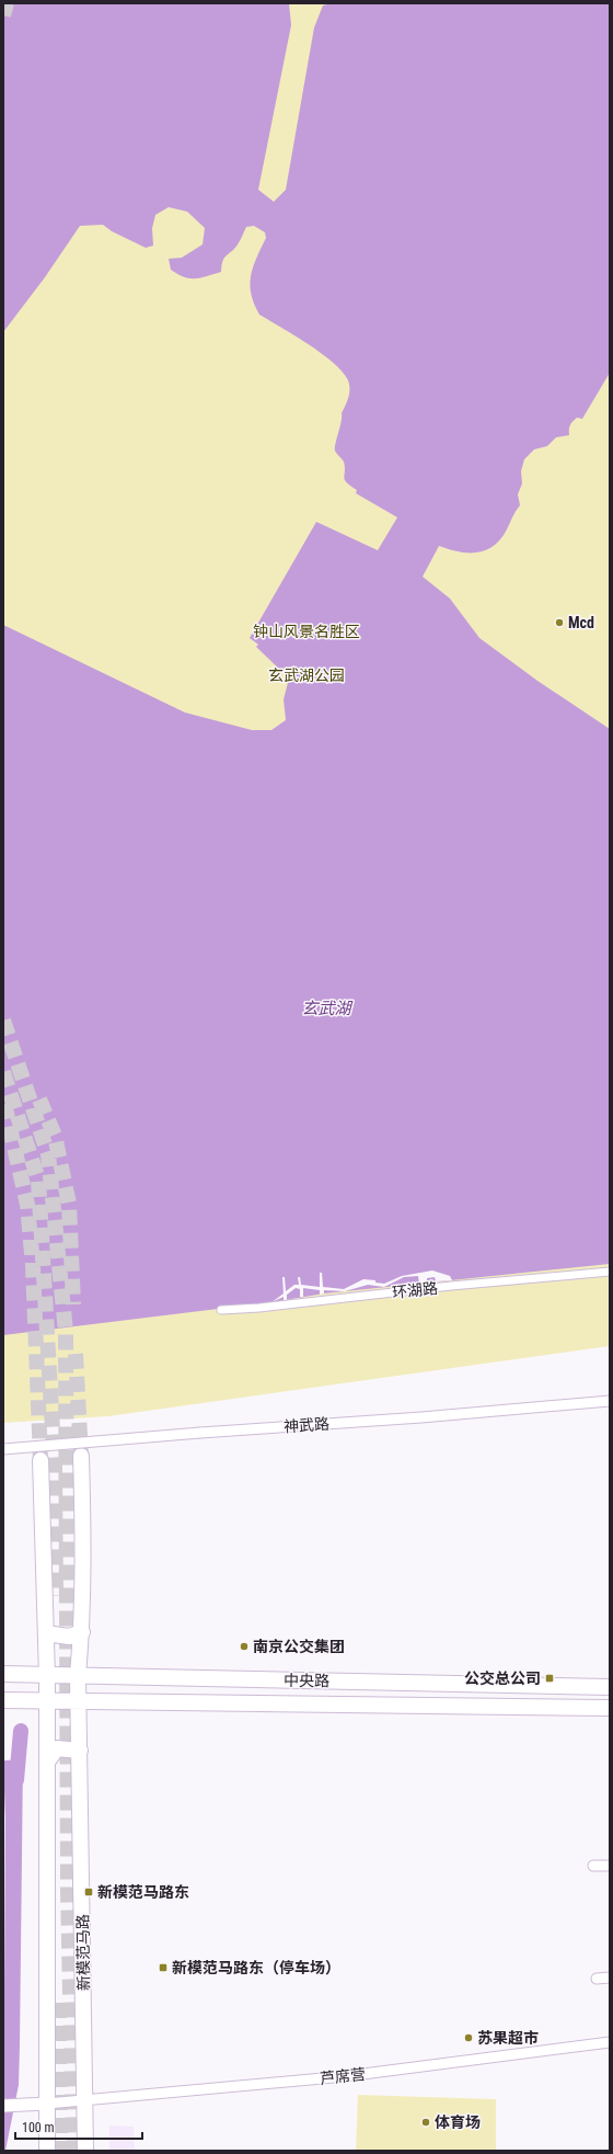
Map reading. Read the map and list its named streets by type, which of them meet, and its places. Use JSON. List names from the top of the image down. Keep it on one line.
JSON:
{"streets":{"main road":["中央路","新模范马路"],"street":["环湖路","神武路","芦席营"]},"crossings":[["中央路","新模范马路"],["新模范马路","芦席营"]],"water":["玄武湖"],"parks":["钟山风景名胜区","玄武湖公园"],"places":{"other":["Mcd","南京公交集团","苏果超市","体育场"],"transit":["公交总公司","新模范马路东","新模范马路东（停车场）"]},"scale_bar":"100 m"}
